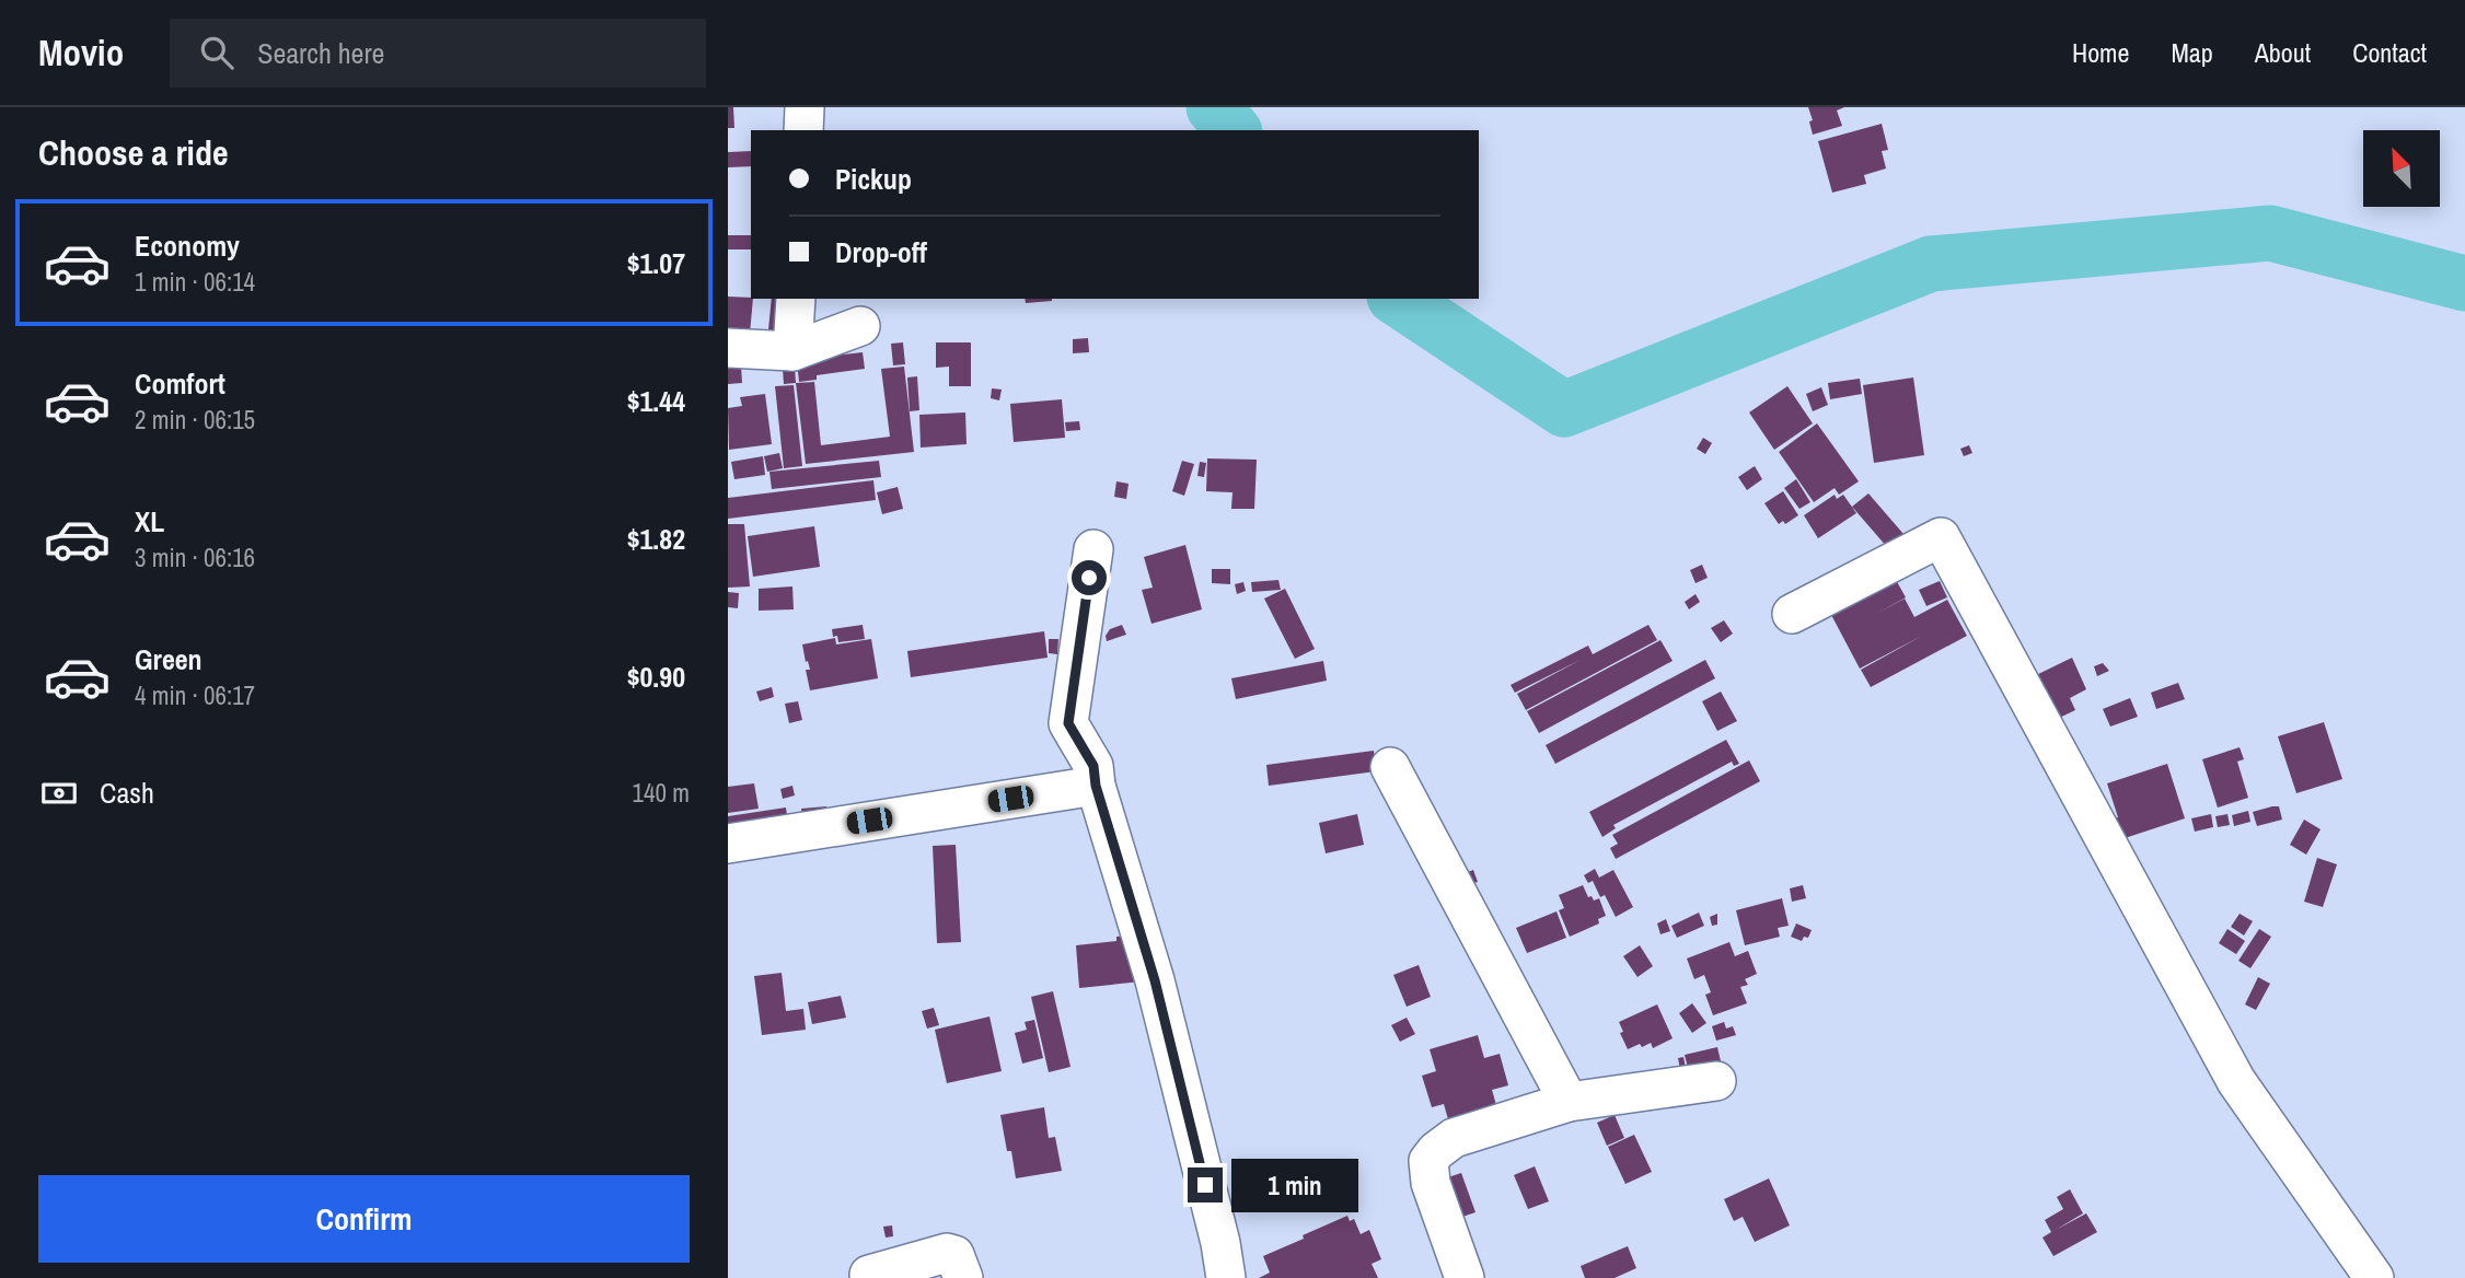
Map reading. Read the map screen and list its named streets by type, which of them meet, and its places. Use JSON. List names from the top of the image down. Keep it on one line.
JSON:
{"north":"top left","page":{"header":"Movio","search":"Search here","nav":["Home","Map","About","Contact"],"heading":"Choose a ride","banner":["Pickup","Drop-off"],"list":[{"name":"Economy","note":"1 min · 06:14","value":"$1.07"},{"name":"Comfort","note":"2 min · 06:15","value":"$1.44"},{"name":"XL","note":"3 min · 06:16","value":"$1.82"},{"name":"Green","note":"4 min · 06:17","value":"$0.90"}],"pay":["Cash","140 m"],"bubble":"1 min","buttons":"Confirm"}}
